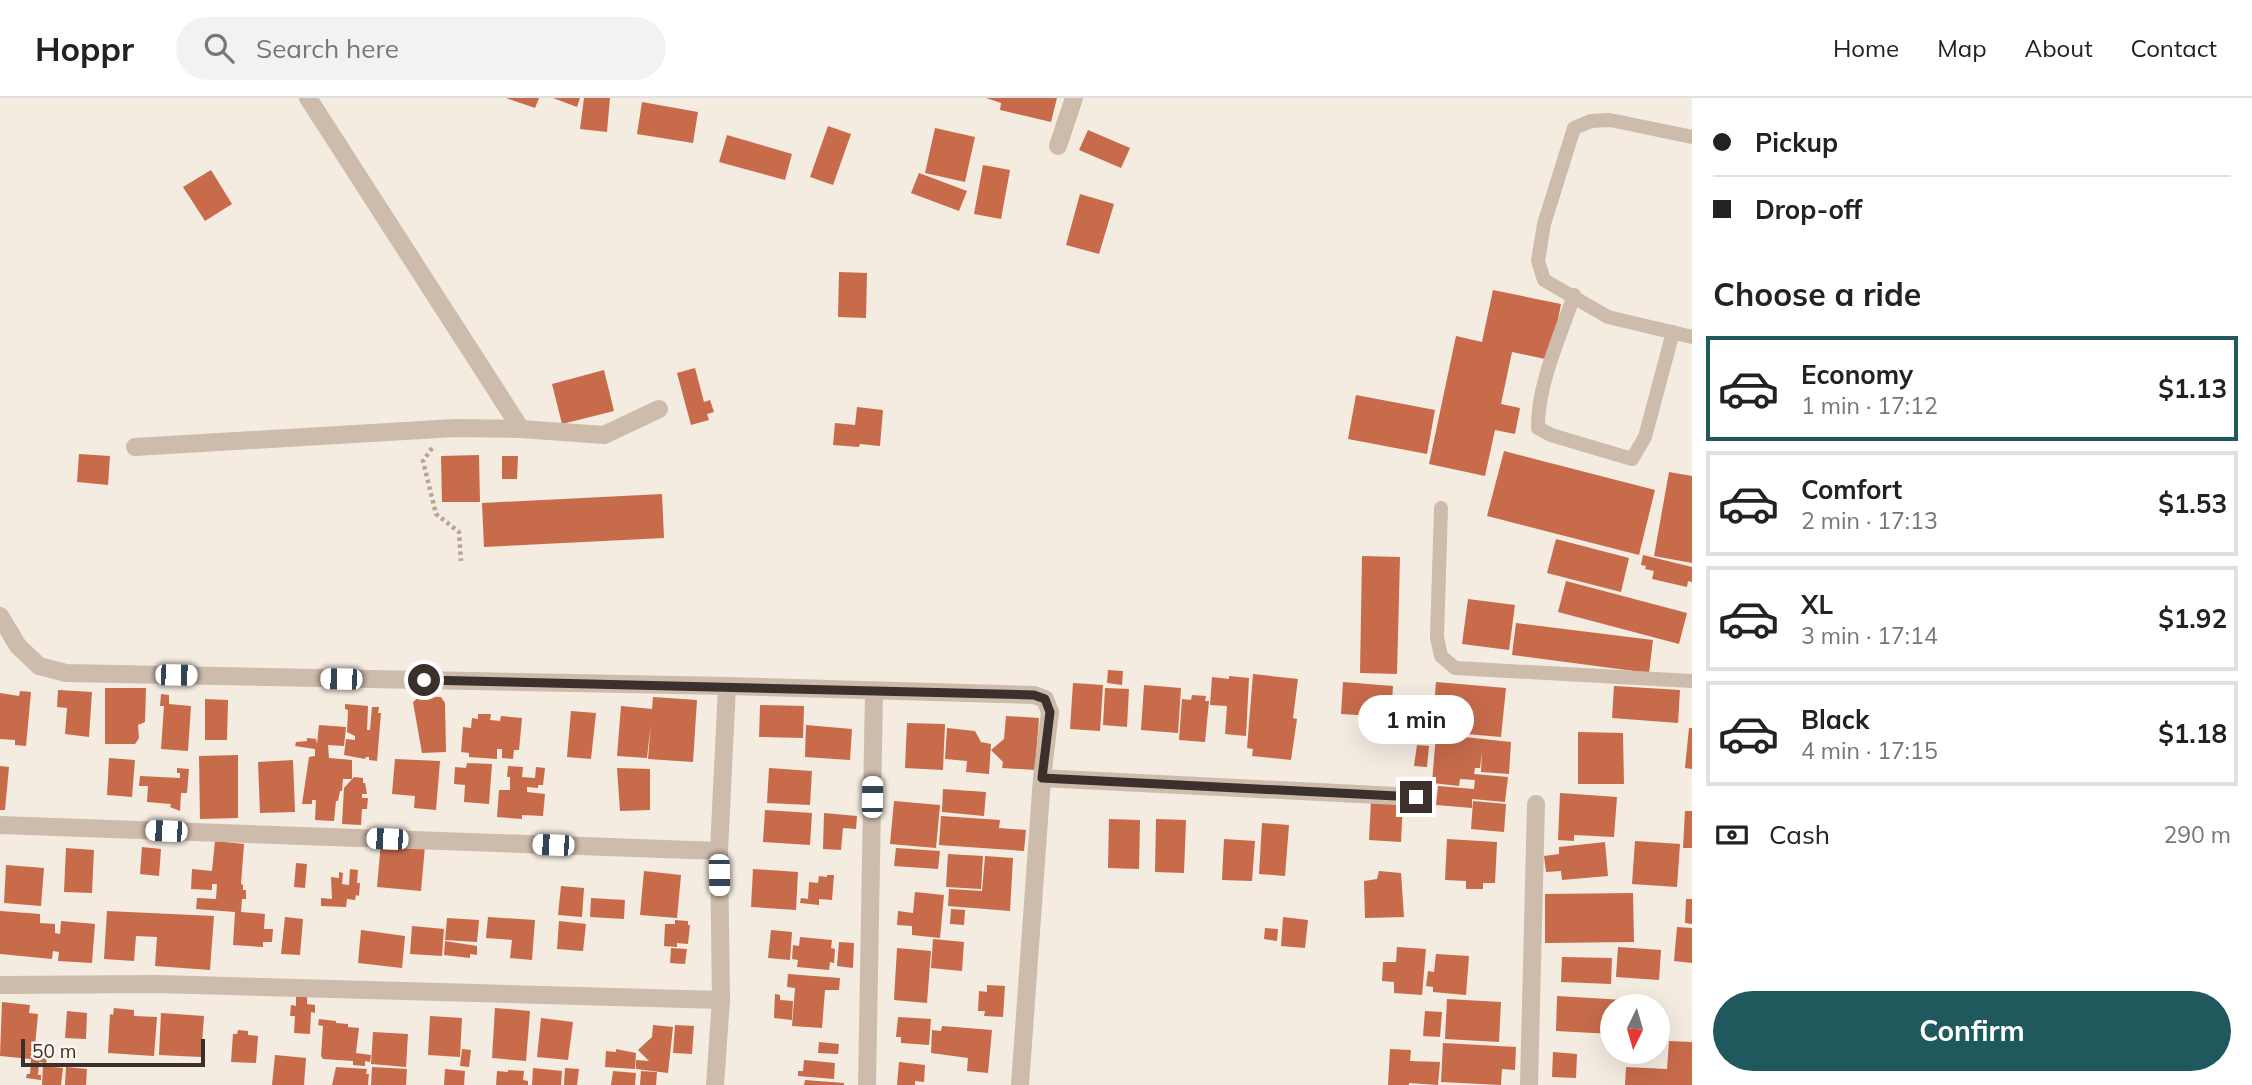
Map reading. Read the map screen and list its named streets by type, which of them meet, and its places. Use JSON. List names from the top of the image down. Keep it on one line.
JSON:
{"scale_bar":"50 m","north":"bottom","page":{"header":"Hoppr","search":"Search here","nav":["Home","Map","About","Contact"],"banner":["Pickup","Drop-off"],"heading":"Choose a ride","list":[{"name":"Economy","note":"1 min · 17:12","value":"$1.13"},{"name":"Comfort","note":"2 min · 17:13","value":"$1.53"},{"name":"XL","note":"3 min · 17:14","value":"$1.92"},{"name":"Black","note":"4 min · 17:15","value":"$1.18"}],"bubble":"1 min","pay":["Cash","290 m"],"buttons":"Confirm","scale":"50 m"}}
